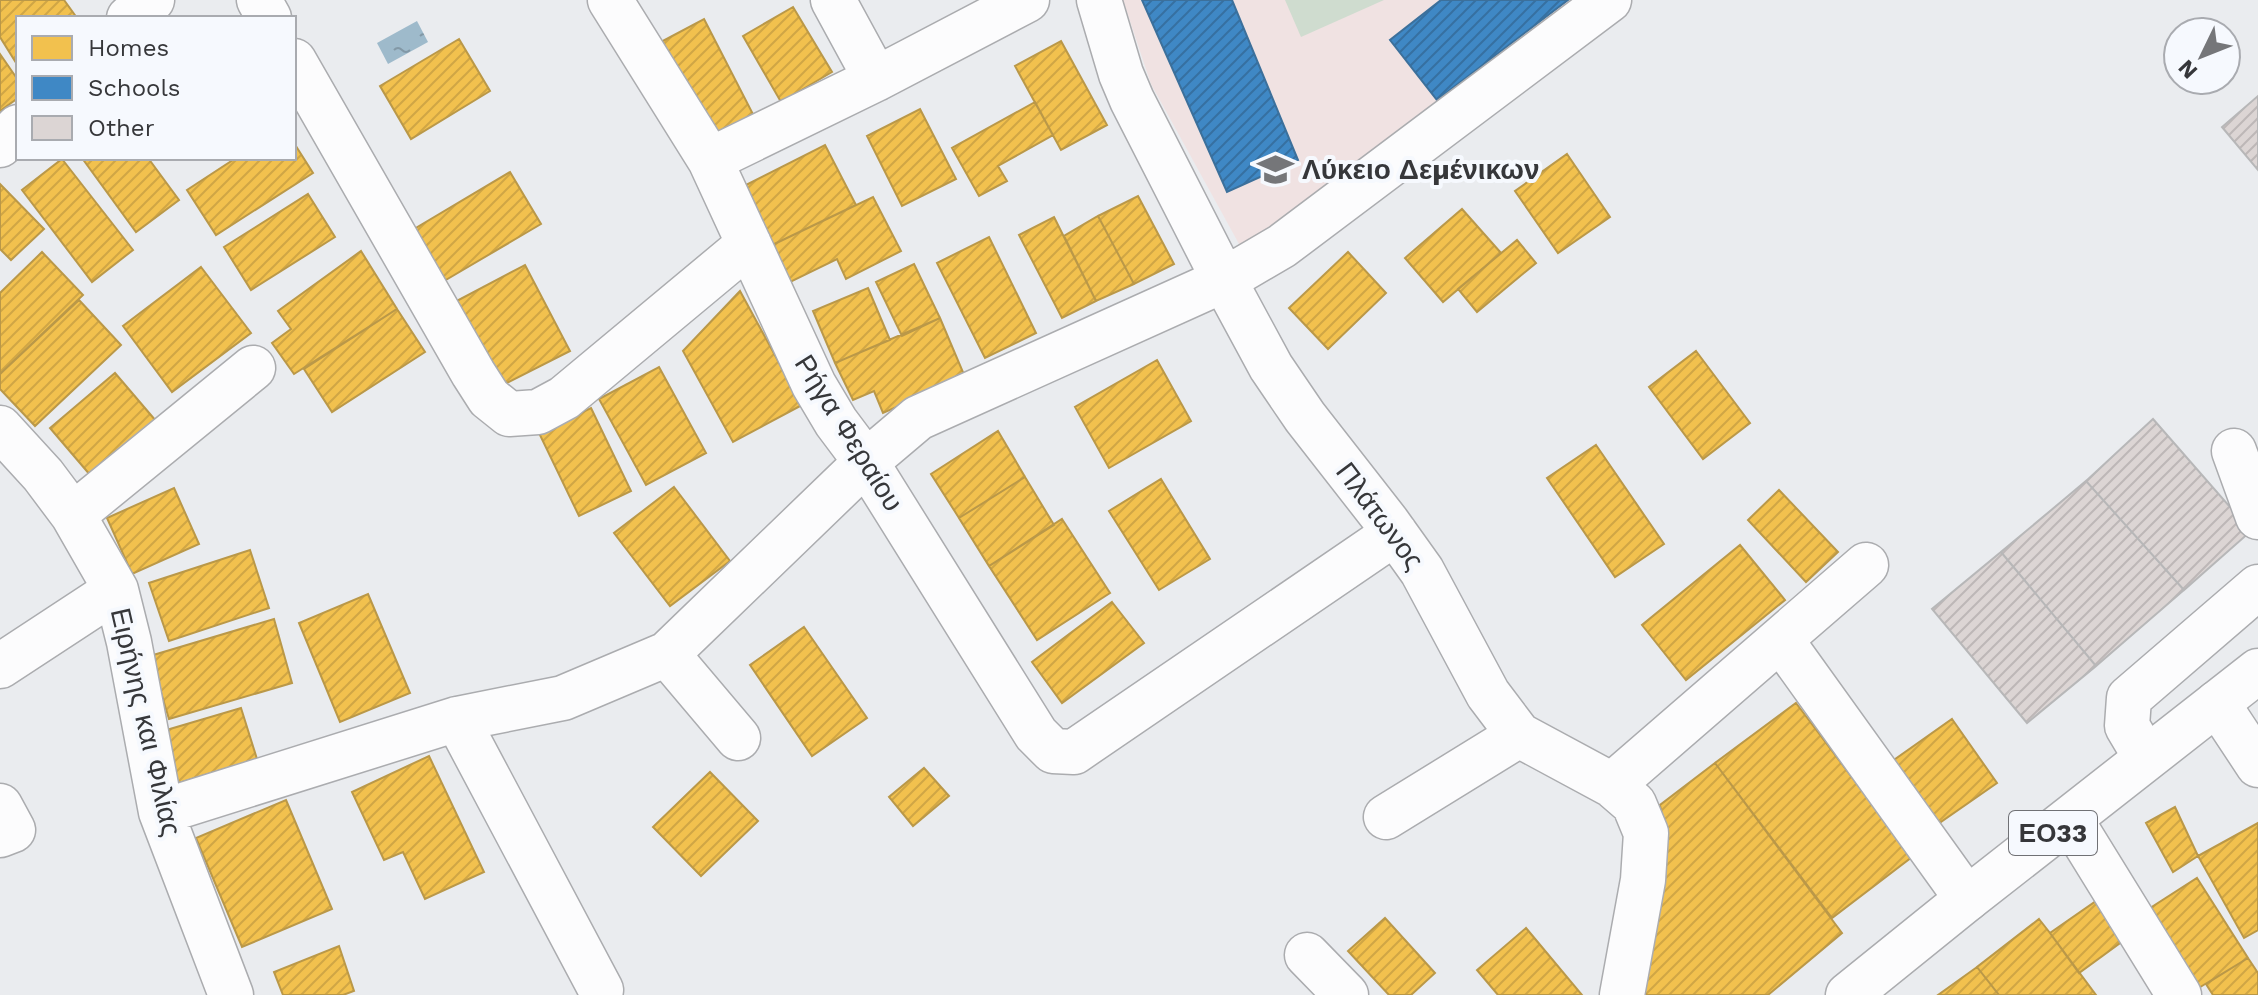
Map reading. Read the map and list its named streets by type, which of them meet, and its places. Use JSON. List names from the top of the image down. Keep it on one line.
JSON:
{"streets":{"street":["Ρήγα Φεραίου","Πλάτωνος","Ειρήνης και Φιλίας","ΕΟ33"]},"crossings":[["Ρήγα Φεραίου","Πλάτωνος"]],"places":{"school or university":["Λύκειο Δεμένικων"]},"legend":["Homes","Schools","Other"],"north":"bottom left"}
